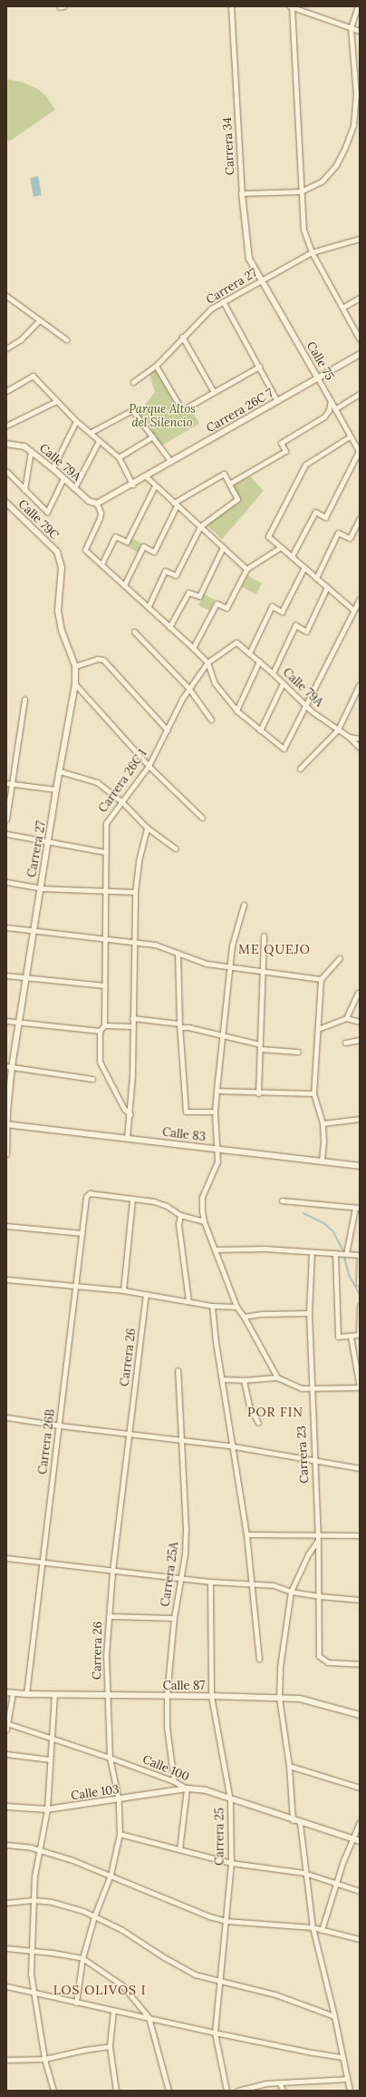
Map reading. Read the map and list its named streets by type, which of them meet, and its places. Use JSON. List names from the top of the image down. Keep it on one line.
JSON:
{"streets":{"street":["Carrera 34","Carrera 27","Calle 75","Carrera 26C 7","Calle 79A","Calle 79C","Carrera 26C 1","Calle 83","Carrera 26","Carrera 26B","Carrera 23","Carrera 25A","Calle 87","Calle 100","Calle 103","Carrera 25"]},"crossings":[["Carrera 34","Carrera 27"],["Carrera 34","Calle 75"],["Carrera 27","Calle 75"],["Carrera 27","Calle 79C"],["Carrera 27","Calle 83"],["Calle 75","Carrera 26C 7"],["Carrera 26C 7","Calle 79A"],["Calle 79A","Carrera 26C 1"],["Carrera 26","Calle 87"],["Carrera 26","Calle 100"],["Carrera 26","Calle 103"],["Carrera 26B","Calle 87"],["Carrera 25A","Calle 87"],["Carrera 25A","Calle 100"],["Calle 87","Carrera 25"],["Calle 100","Calle 103"],["Calle 100","Carrera 25"]],"districts":["ME QUEJO","POR FIN","LOS OLIVOS I"],"parks":["Parque Altos del Silencio"]}
